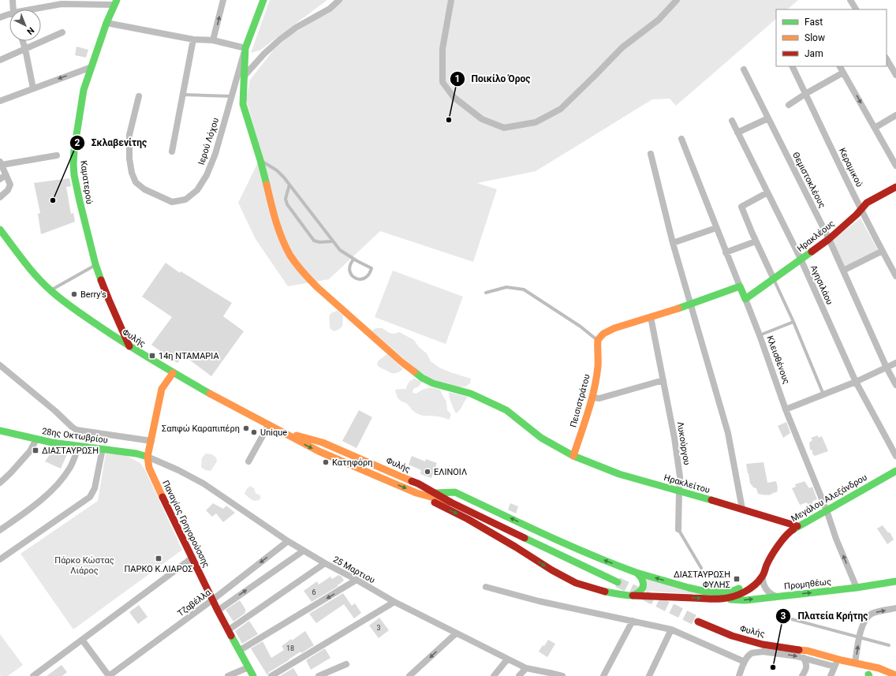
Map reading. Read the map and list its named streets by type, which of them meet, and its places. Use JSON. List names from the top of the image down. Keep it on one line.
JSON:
{"streets":{"street":["Ιερού Λόχου","Κεραμικού","Θεμιστοκλέους","Καματερού","Ηρακλέους","Αγησιλάου","Φυλής","Κλεισθένους","Πεισιστράτου","28ης Οκτωβρίου","Λυκούργου","Ηρακλείτου","Μεγάλου Αλεξάνδρου","Παναγίας Γρηγορούσσης","25 Μαρτιου","Προμηθέως","Τζαβέλλα"]},"crossings":[["Ιερού Λόχου","Ηρακλείτου"],["Κεραμικού","Ηρακλέους"],["Θεμιστοκλέους","Ηρακλέους"],["Καματερού","Φυλής"],["Ηρακλέους","Αγησιλάου"],["Ηρακλέους","Κλεισθένους"],["Φυλής","Μεγάλου Αλεξάνδρου"],["Φυλής","Παναγίας Γρηγορούσσης"],["Κλεισθένους","Μεγάλου Αλεξάνδρου"],["Κλεισθένους","Προμηθέως"],["Πεισιστράτου","Ηρακλείτου"],["28ης Οκτωβρίου","Παναγίας Γρηγορούσσης"],["28ης Οκτωβρίου","25 Μαρτιου"],["Λυκούργου","Ηρακλείτου"],["Ηρακλείτου","Μεγάλου Αλεξάνδρου"],["Μεγάλου Αλεξάνδρου","Προμηθέως"],["Παναγίας Γρηγορούσσης","25 Μαρτιου"],["Παναγίας Γρηγορούσσης","Τζαβέλλα"],["25 Μαρτιου","Τζαβέλλα"]],"parks":["Πάρκο Κώστας Λιάρος"],"places":{"other":["Ποικίλο Όρος","Σκλαβενίτης","Berry's","Σαπφώ Καραπιπέρη","Unique","Κατηφόρη","ΕΛΙΝΟΙΛ","Πλατεία Κρήτης"],"transit":["14η ΝΤΑΜΑΡΙΑ","ΔΙΑΣΤΑΥΡΩΣΗ","ΠΑΡΚΟ Κ.ΛΙΑΡΟΣ","ΔΙΑΣΤΑΥΡΩΣΗ ΦΥΛΗΣ"]},"house_numbers":["6","3","18"],"legend":["Fast","Slow","Jam"],"north":"bottom right"}
